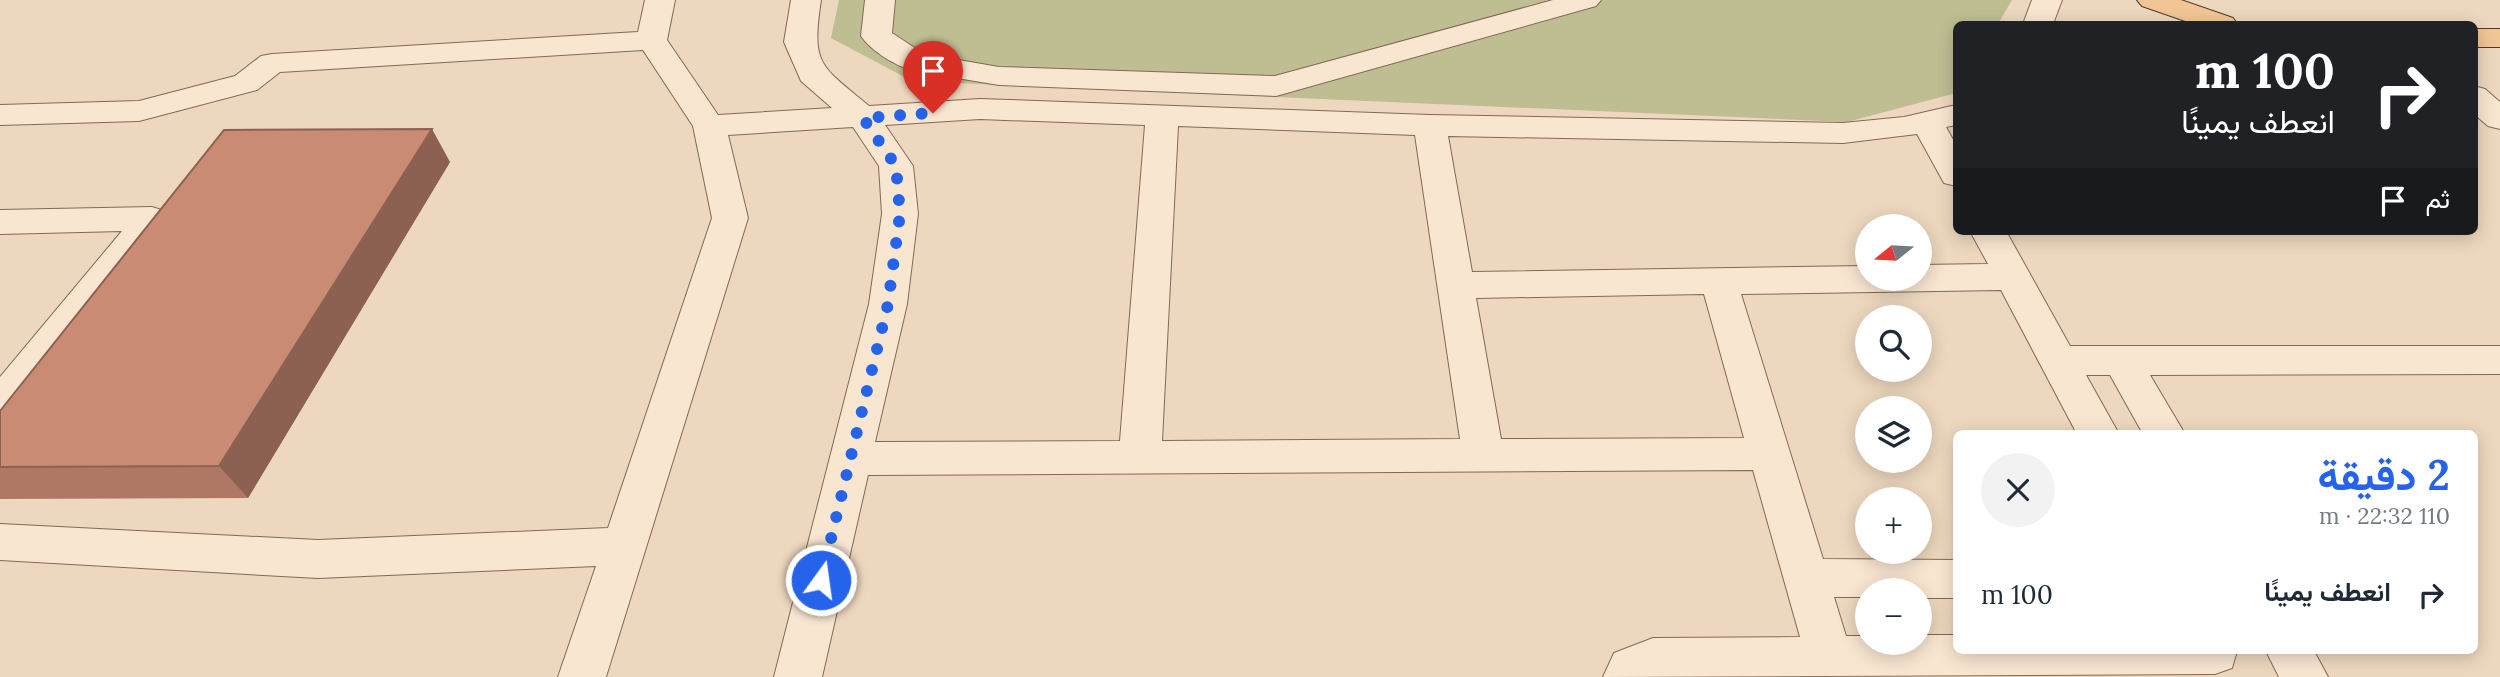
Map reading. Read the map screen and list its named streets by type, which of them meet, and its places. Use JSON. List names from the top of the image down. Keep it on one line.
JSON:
{"north":"left","page":{"turn":["100 m","انعطف يمينًا"],"then":"ثم","map_buttons":["+","−"],"heading":["2 دقيقة","110 m · 22:32"],"list":[{"name":"انعطف يمينًا","value":"100 m"}]}}
